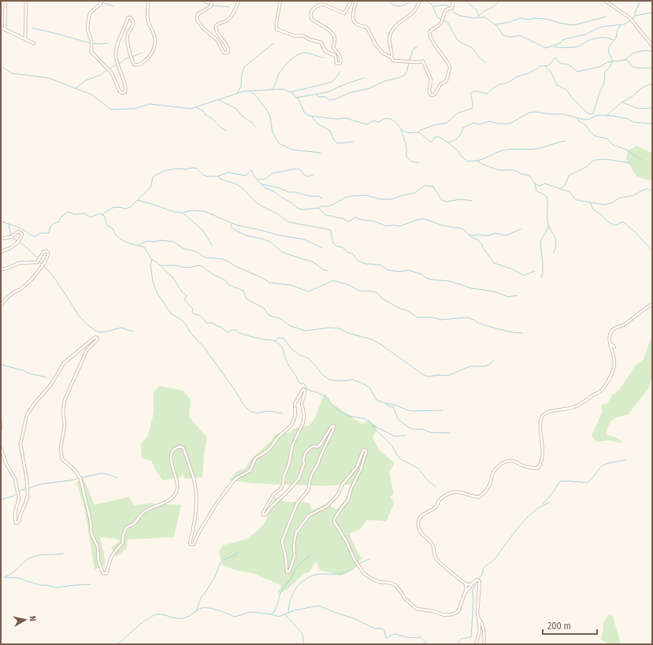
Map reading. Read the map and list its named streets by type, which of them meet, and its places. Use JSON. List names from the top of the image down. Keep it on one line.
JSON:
{"scale_bar":"200 m","north":"right"}
